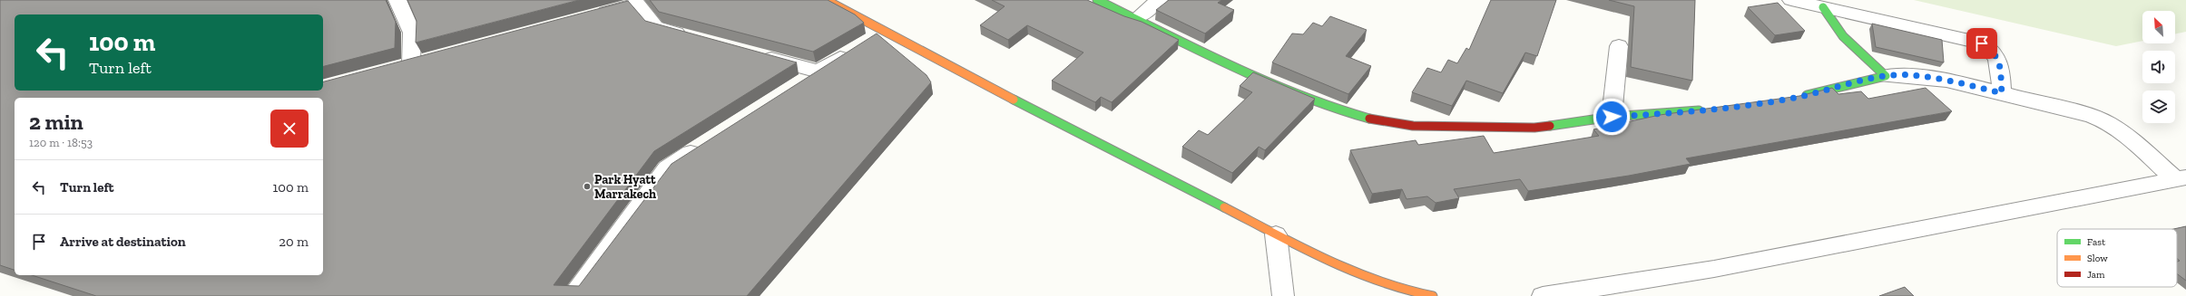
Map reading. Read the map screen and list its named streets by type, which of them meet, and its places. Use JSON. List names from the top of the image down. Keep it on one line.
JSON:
{"places":["Park Hyatt Marrakech"],"legend":["Fast","Slow","Jam"],"north":"top left","page":{"turn":["100 m","Turn left"],"heading":["2 min","120 m · 18:53"],"list":[{"name":"Turn left","value":"100 m"},{"name":"Arrive at destination","value":"20 m"}]}}
